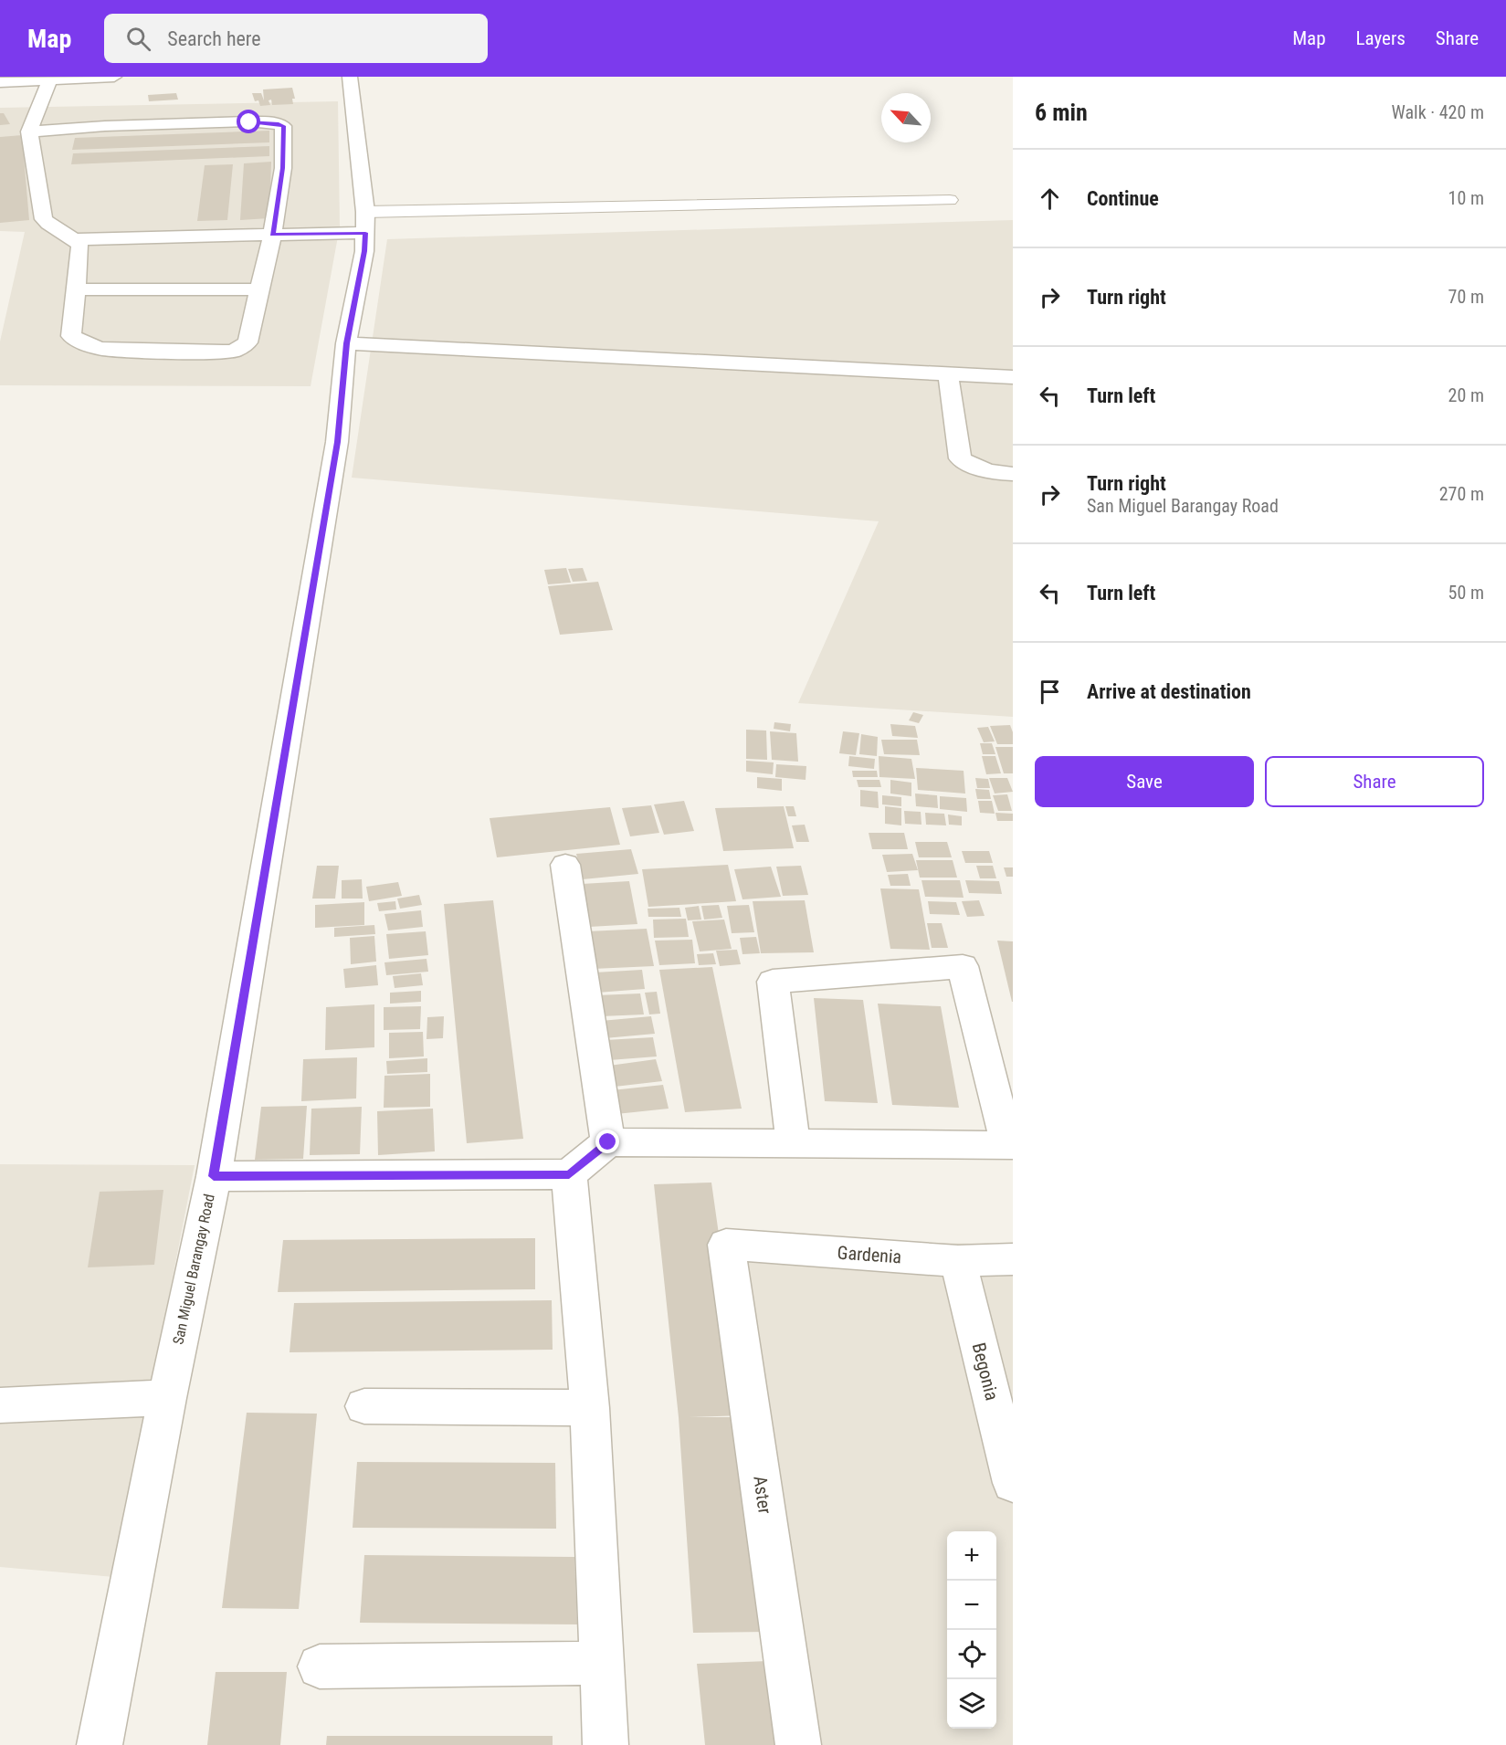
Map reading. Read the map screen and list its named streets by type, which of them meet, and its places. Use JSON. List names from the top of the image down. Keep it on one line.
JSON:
{"streets":{"street":["Gardenia","San Miguel Barangay Road","Begonia","Aster"]},"crossings":[["Gardenia","Begonia"],["Gardenia","Aster"]],"north":"top left","page":{"header":"Map","search":"Search here","nav":["Map","Layers","Share"],"heading":["6 min","Walk · 420 m"],"list":[["Continue","10 m"],["Turn right","70 m"],["Turn left","20 m"],["Turn right","San Miguel Barangay Road","270 m"],["Turn left","50 m"],"Arrive at destination"],"buttons":["Save","Share"],"map_buttons":["+","−"]}}
